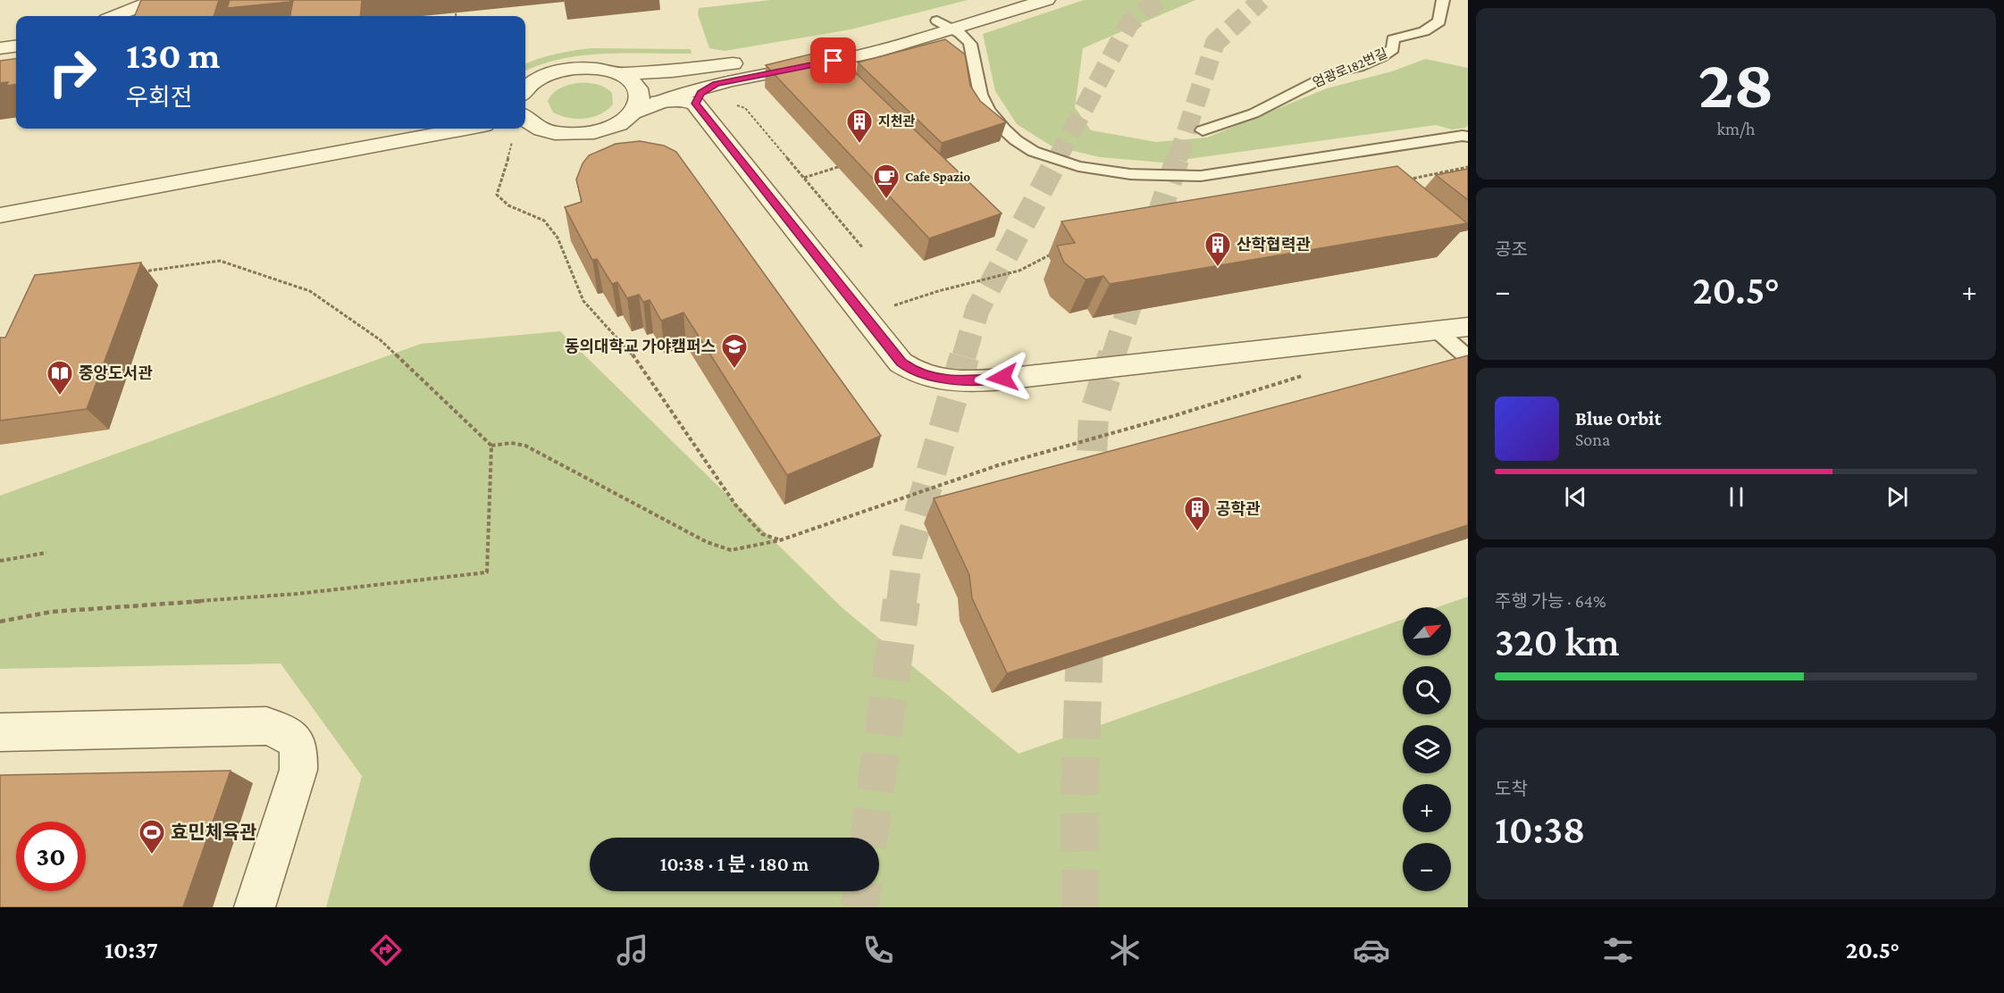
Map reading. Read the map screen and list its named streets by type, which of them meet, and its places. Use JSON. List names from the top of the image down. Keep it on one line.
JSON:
{"streets":{"lane":["엄광로182번길"]},"places":{"building":["지천관","산학협력관","공학관"],"cafe":["Cafe Spazio"],"school or university":["동의대학교 가야캠퍼스"],"library":["중앙도서관"],"sports":["효민체육관"]},"north":"top right","page":{"tile":[["28","km/h"],"공조",["주행 가능 · 64%","320 km"],["도착","10:38"]],"turn":["130 m","우회전"],"heat":["−","20.5°","+"],"song":["Blue Orbit","Sona"],"map_buttons":["+","−"],"limit":"30","trip":"10:38 · 1 분 · 180 m","tabs":["10:37","20.5°"]}}
